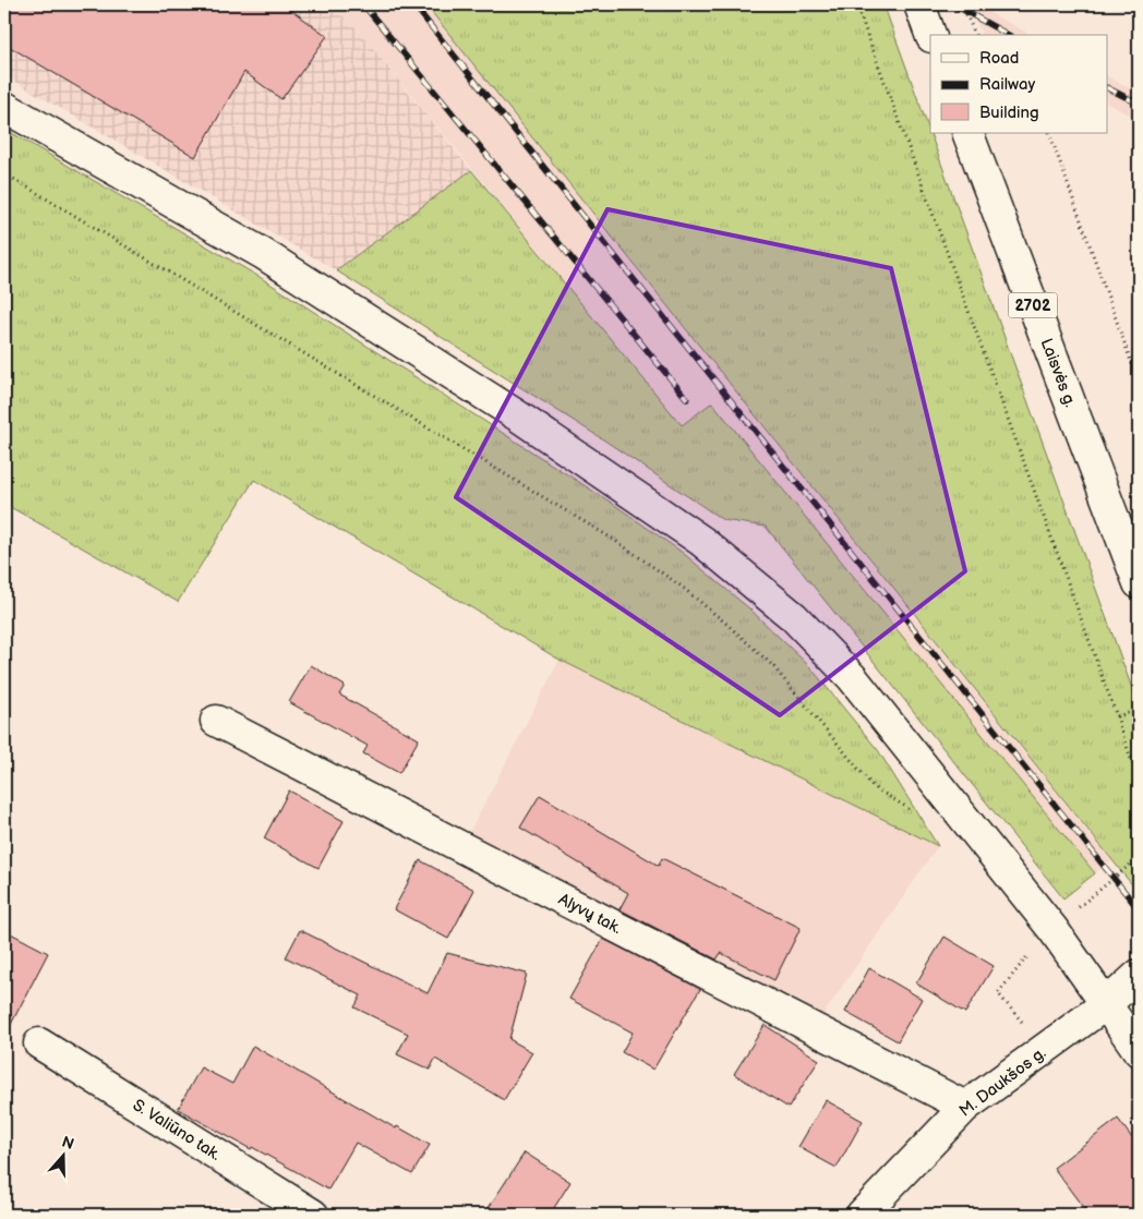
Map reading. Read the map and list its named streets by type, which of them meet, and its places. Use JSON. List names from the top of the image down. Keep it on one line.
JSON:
{"streets":{"street":["2702","Laisvės g.","Alyvų tak.","M. Daukšos g.","S. Valiūno tak."]},"crossings":[["Alyvų tak.","M. Daukšos g."]],"legend":["Road","Railway","Building"],"north":"top"}
